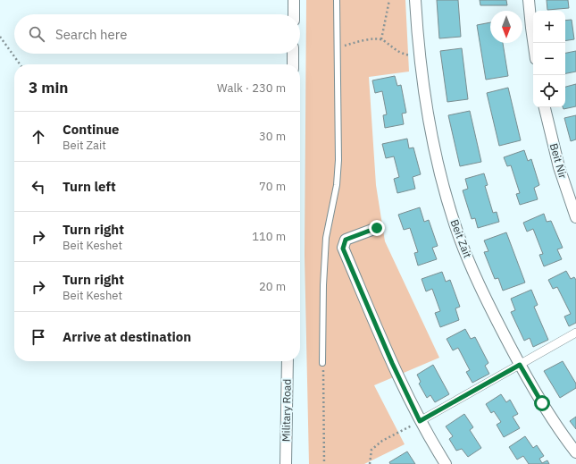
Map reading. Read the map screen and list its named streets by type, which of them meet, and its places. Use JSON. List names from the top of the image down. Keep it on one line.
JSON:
{"streets":{"street":["Beit Nir","Beit Zait","Military Road"]},"north":"bottom","page":{"map_buttons":["+","−"],"search":"Search here","heading":["3 min","Walk · 230 m"],"list":[["Continue","Beit Zait","30 m"],["Turn left","70 m"],["Turn right","Beit Keshet","110 m"],["Turn right","Beit Keshet","20 m"],"Arrive at destination"]}}
